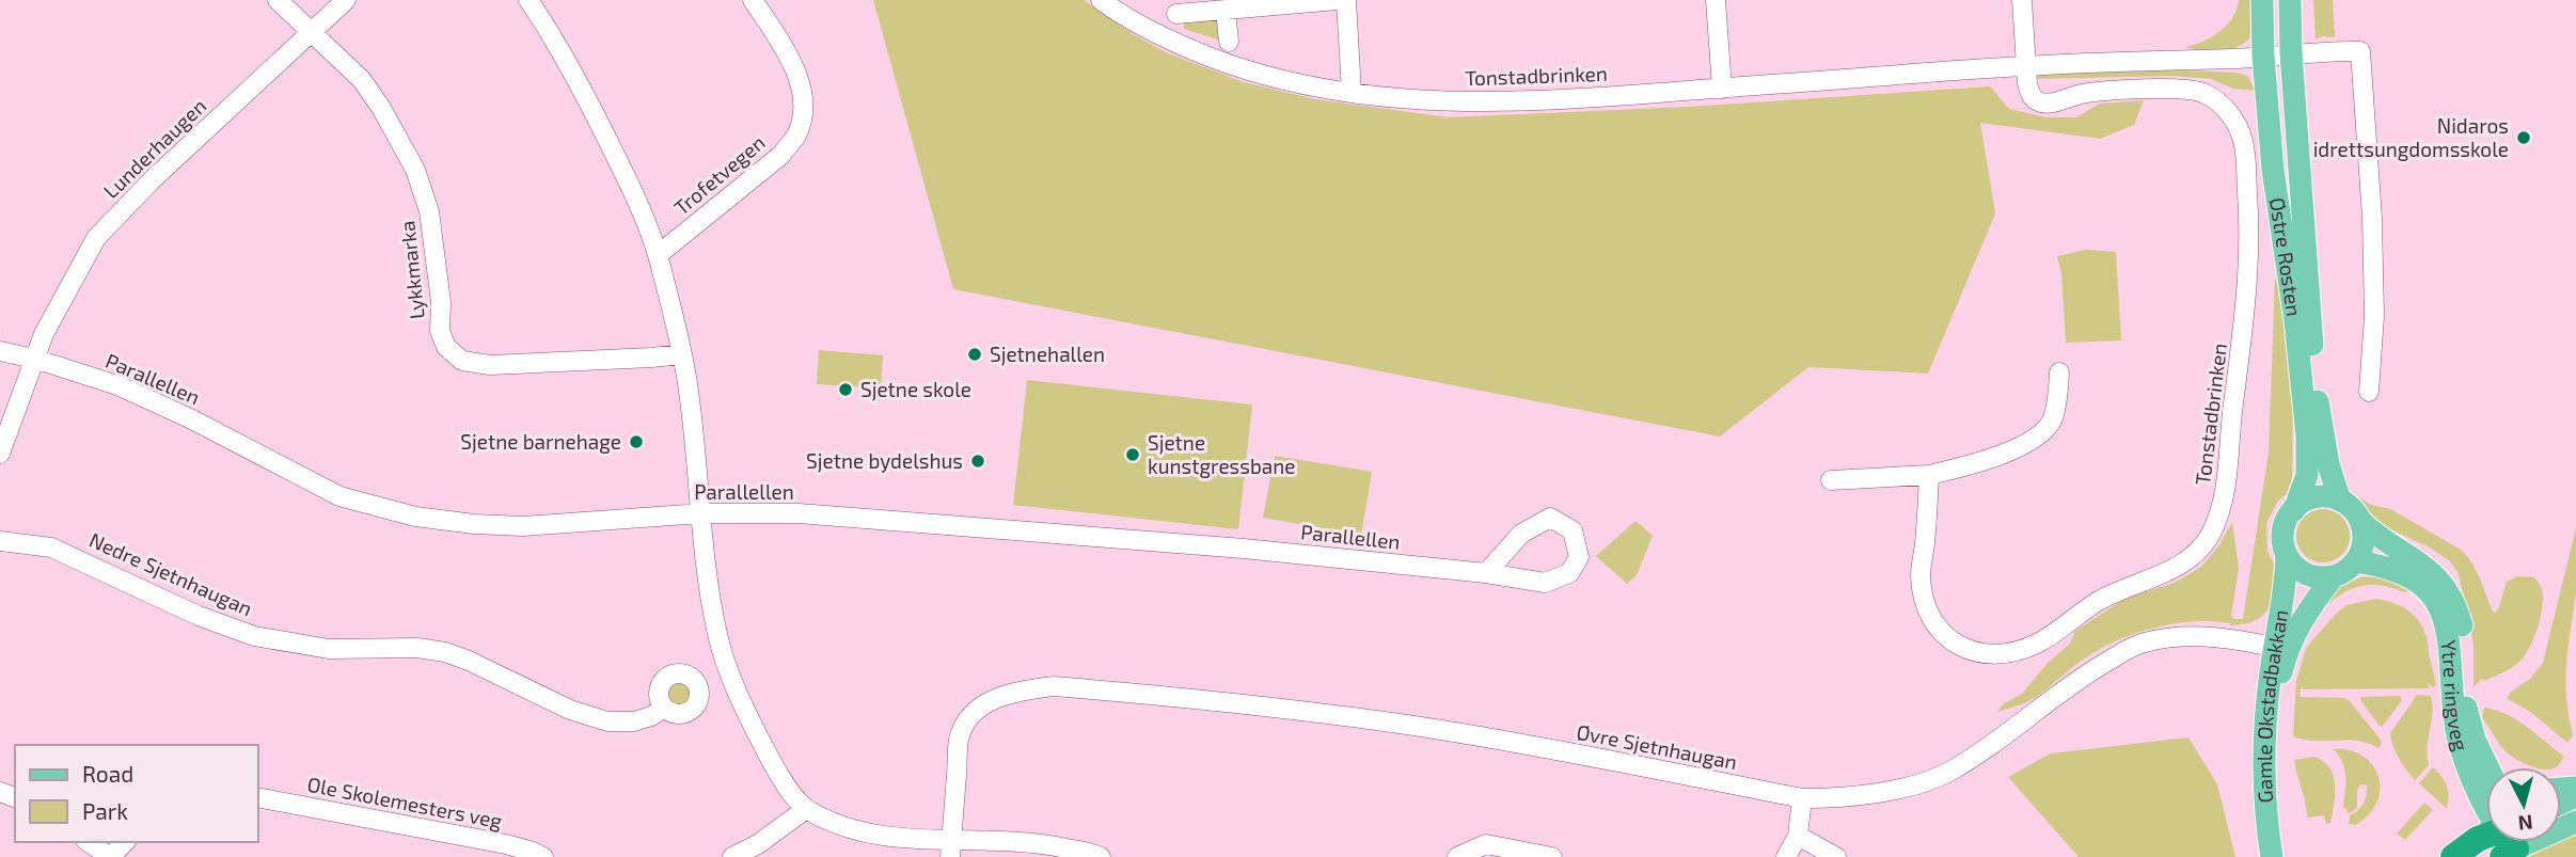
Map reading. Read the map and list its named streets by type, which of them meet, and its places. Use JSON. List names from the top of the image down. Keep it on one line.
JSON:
{"streets":{"main road":["Østre Rosten","Ytre ringveg","Gamle Okstadbakkan"],"street":["Tonstadbrinken","Lunderhaugen","Trofetvegen","Lykkmarka","Parallellen","Nedre Sjetnhaugan","Øvre Sjetnhaugan","Ole Skolemesters veg"]},"crossings":[["Tonstadbrinken","Østre Rosten"],["Lunderhaugen","Lykkmarka"],["Lunderhaugen","Parallellen"],["Østre Rosten","Ytre ringveg"],["Østre Rosten","Gamle Okstadbakkan"],["Ytre ringveg","Gamle Okstadbakkan"],["Gamle Okstadbakkan","Øvre Sjetnhaugan"]],"places":["Nidaros idrettsungdomsskole","Sjetnehallen","Sjetne skole","Sjetne barnehage","Sjetne kunstgressbane","Sjetne bydelshus"],"legend":["Road","Park"],"north":"bottom"}
